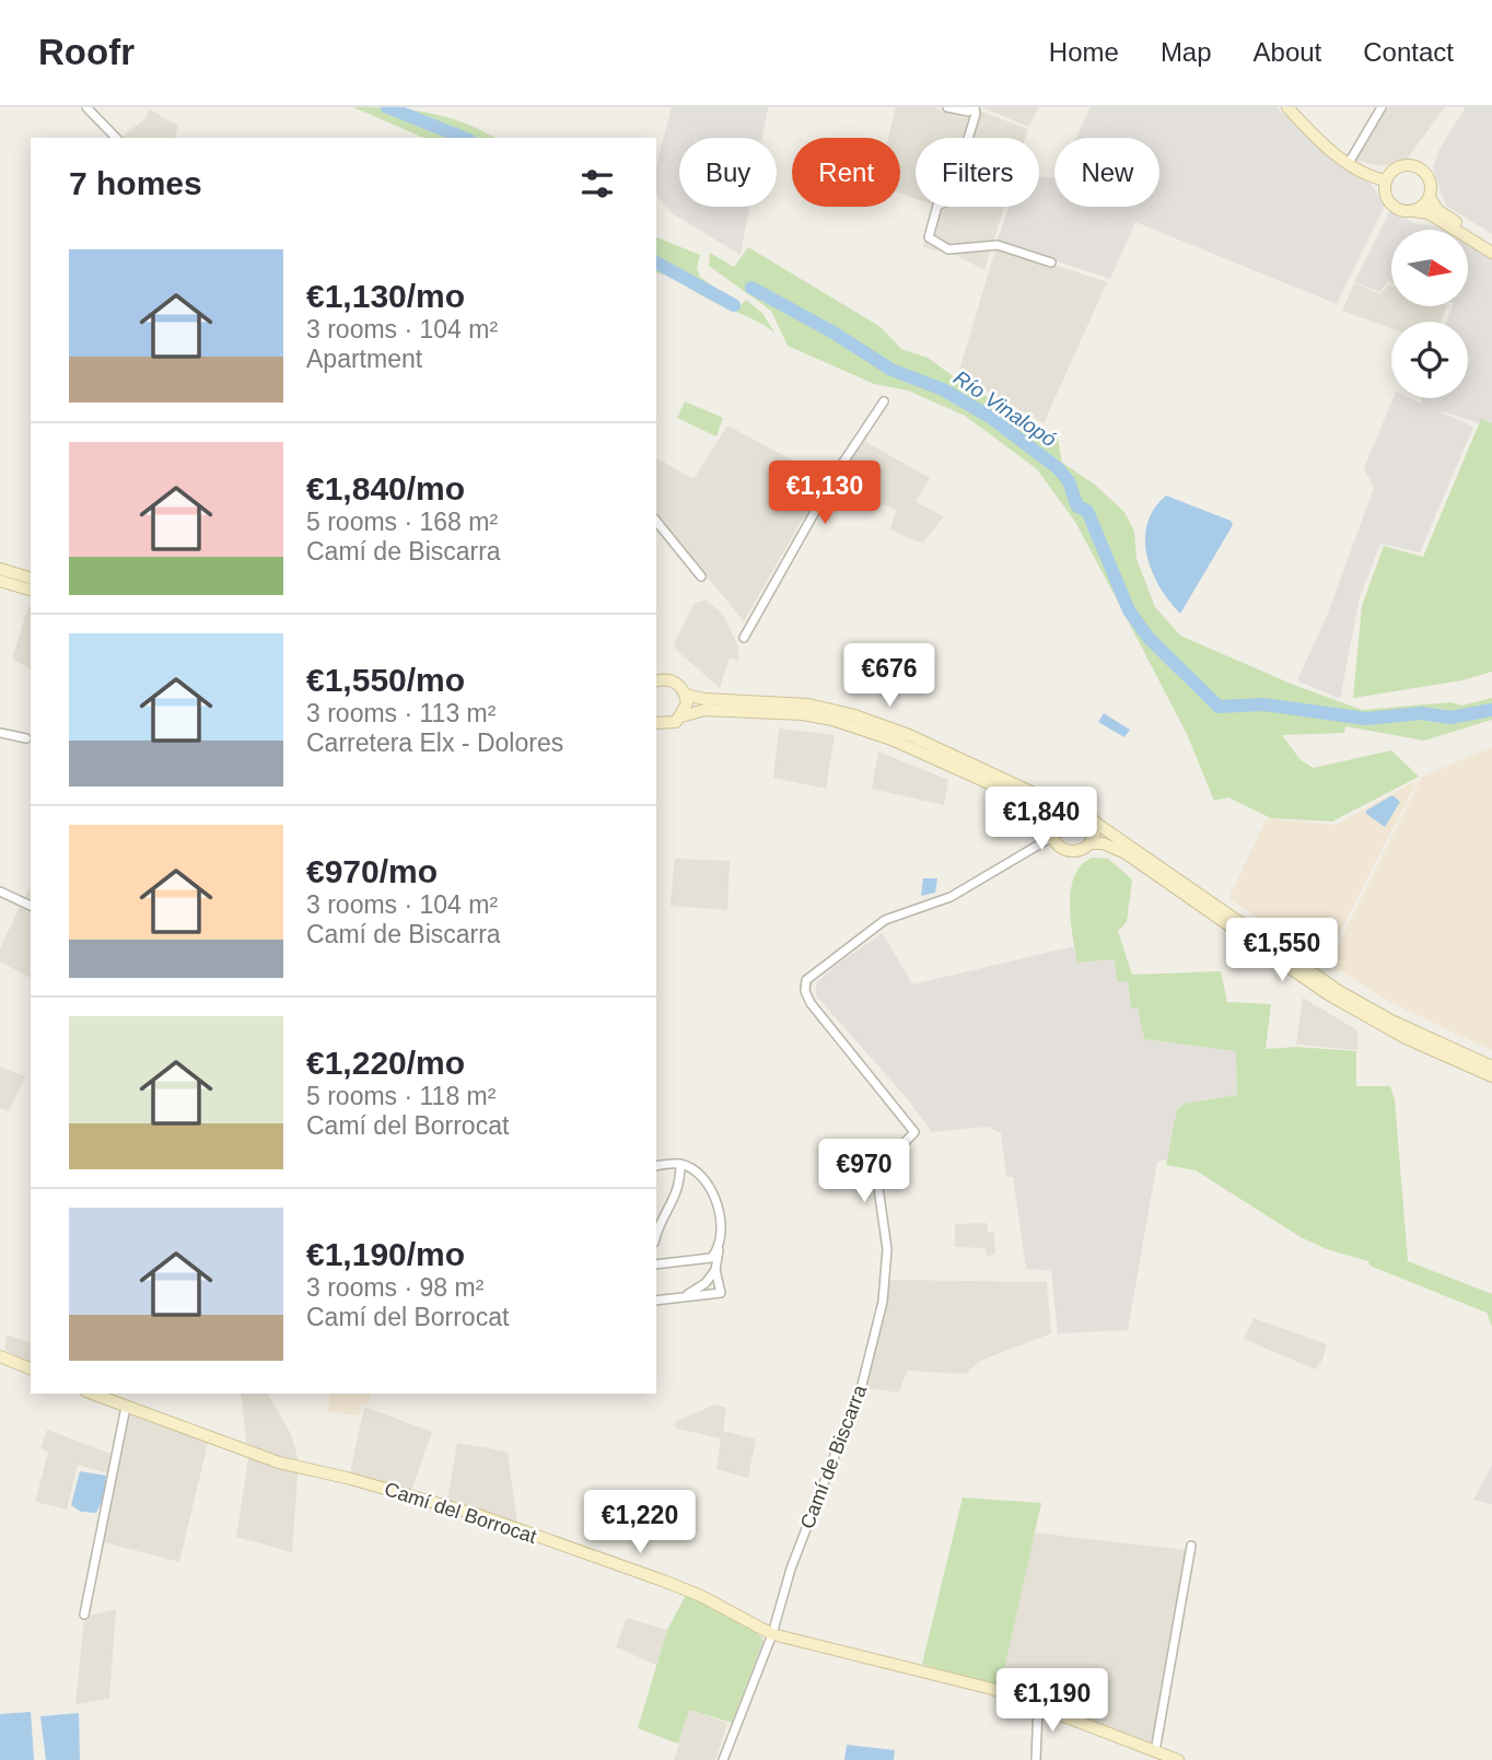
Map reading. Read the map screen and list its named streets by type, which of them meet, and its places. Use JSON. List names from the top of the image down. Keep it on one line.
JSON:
{"streets":{"main road":["Camí del Borrocat"],"street":["Camí de Biscarra"]},"crossings":[["Camí de Biscarra","Camí del Borrocat"]],"water":["Río Vinalopó"],"north":"right","page":{"header":"Roofr","nav":["Home","Map","About","Contact"],"chip":["Buy","Rent","Filters","New"],"heading":"7 homes","list":[{"name":"€1,130/mo","note":"3 rooms · 104 m² · Apartment"},{"name":"€1,840/mo","note":"5 rooms · 168 m² · Camí de Biscarra"},{"name":"€1,550/mo","note":"3 rooms · 113 m² · Carretera Elx - Dolores"},{"name":"€970/mo","note":"3 rooms · 104 m² · Camí de Biscarra"},{"name":"€1,220/mo","note":"5 rooms · 118 m² · Camí del Borrocat"},{"name":"€1,190/mo","note":"3 rooms · 98 m² · Camí del Borrocat"}],"price":["€1,130","€676","€1,840","€1,550","€970","€1,220","€1,190"]}}
